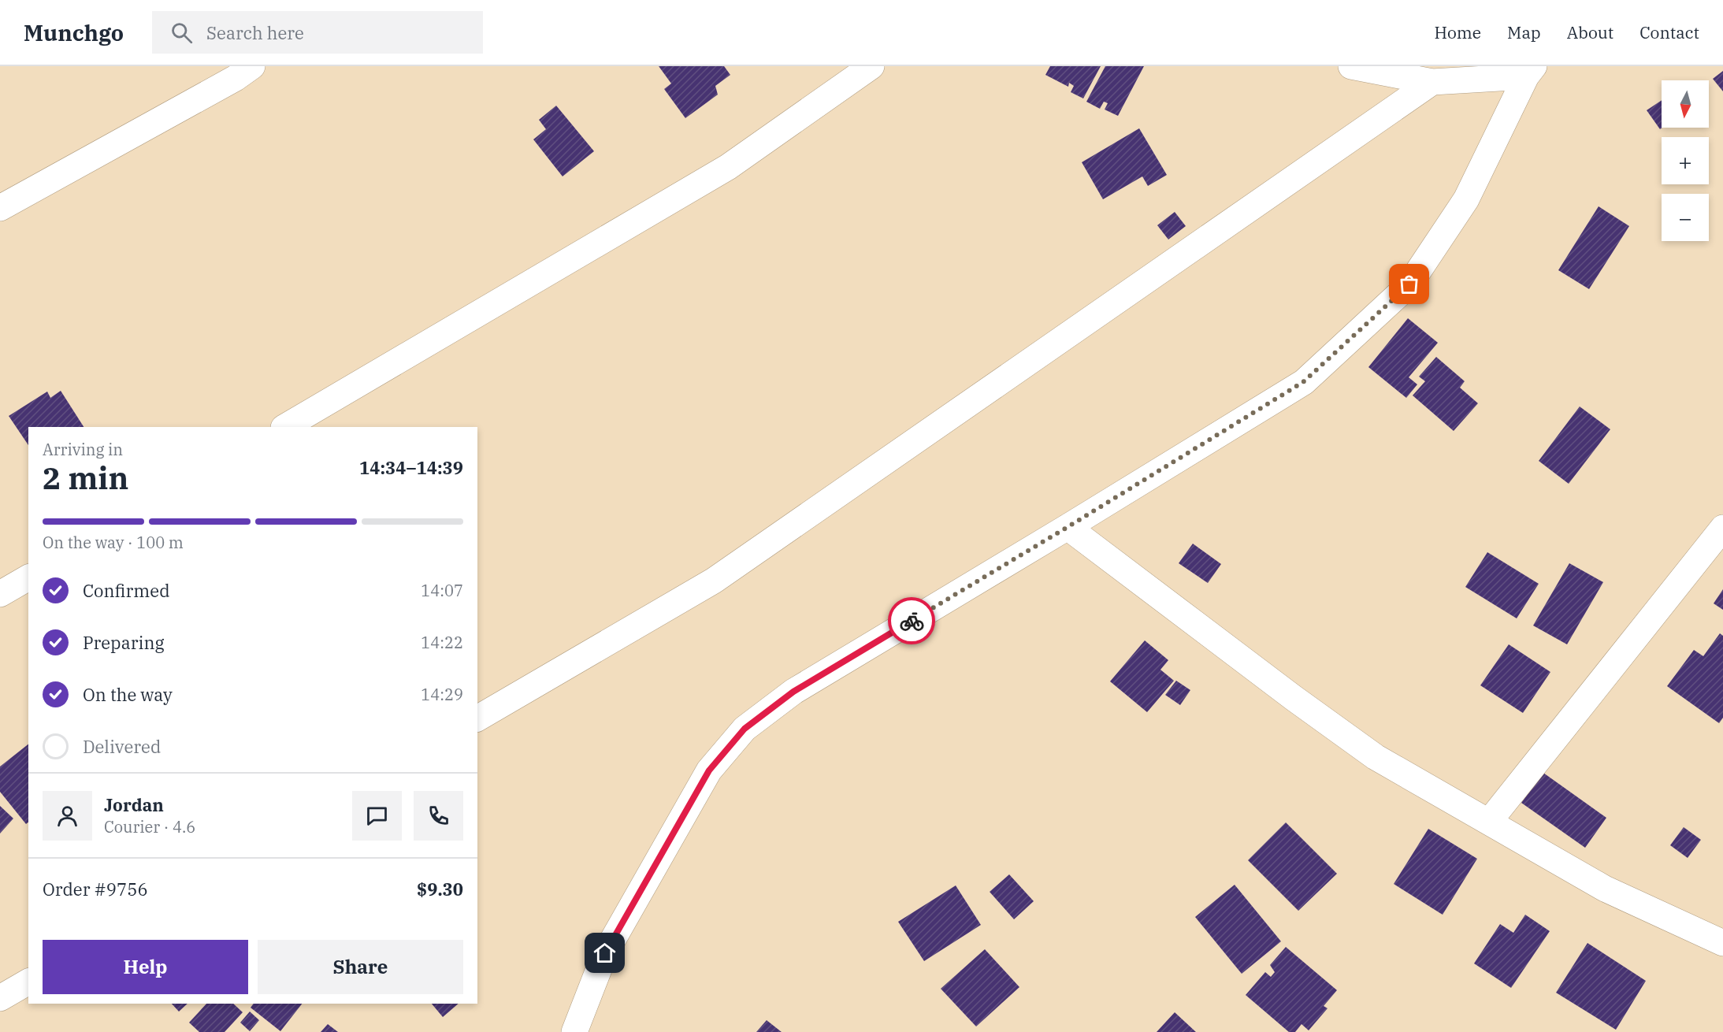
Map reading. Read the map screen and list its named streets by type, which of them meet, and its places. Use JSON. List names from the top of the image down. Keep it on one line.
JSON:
{"north":"bottom","page":{"header":"Munchgo","search":"Search here","nav":["Home","Map","About","Contact"],"map_buttons":["+","−"],"heading":["2 min","Arriving in","14:34–14:39"],"panel":["Jordan","Courier · 4.6","Order #9756","$9.30"],"bar":"On the way · 100 m","list":[["Confirmed","14:07"],["Preparing","14:22"],["On the way","14:29"],"Delivered"],"buttons":["Help","Share"]}}
